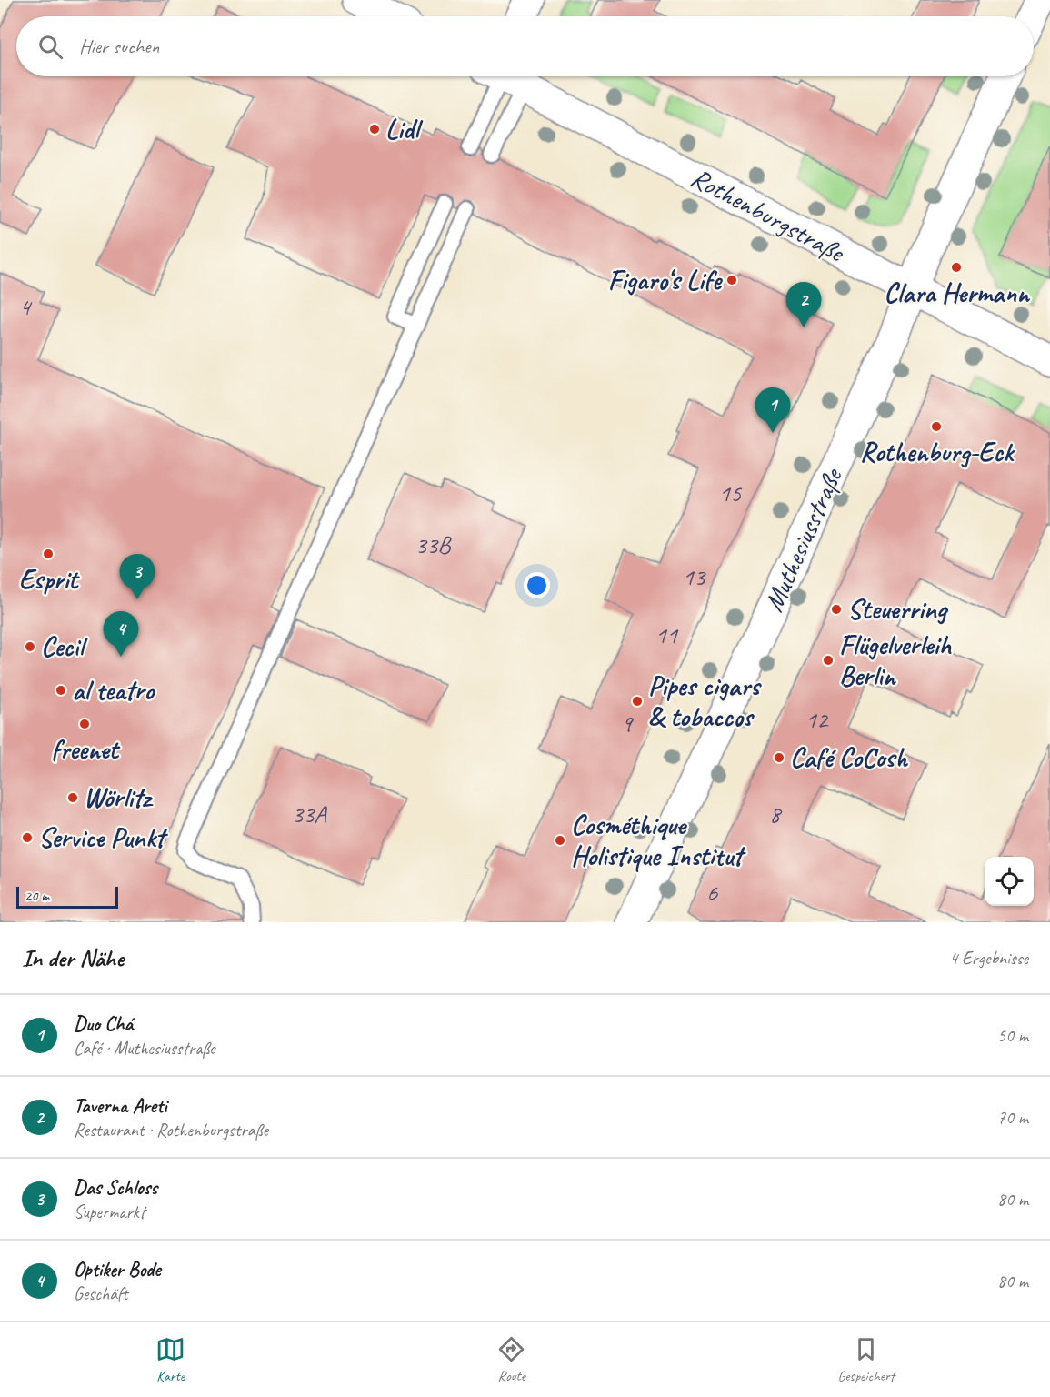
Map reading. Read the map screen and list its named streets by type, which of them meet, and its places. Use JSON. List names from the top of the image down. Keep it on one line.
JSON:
{"streets":{"street":["Rothenburgstraße","Muthesiusstraße"]},"crossings":[["Rothenburgstraße","Muthesiusstraße"]],"places":["Lidl","Clara Hermann","Figaro‘s Life","Rothenburg-Eck","Esprit","Steuerring","Cecil","Flügelverleih Berlin","al teatro","Pipes cigars & tobaccos","freenet","Café CoCosh","Wörlitz","Service Punkt","Cosméthique Holistique Institut"],"house_numbers":["4","15","33B","13","11","12","9","33A","8","6"],"scale_bar":"20 m","page":{"search":"Hier suchen","pins":["2","1","3","4"],"scale":"20 m","heading":["In der Nähe","4 Ergebnisse"],"list":[{"mark":"1","name":"Duo Chá","note":"Café · Muthesiusstraße","value":"50 m"},{"mark":"2","name":"Taverna Areti","note":"Restaurant · Rothenburgstraße","value":"70 m"},{"mark":"3","name":"Das Schloss","note":"Supermarkt","value":"80 m"},{"mark":"4","name":"Optiker Bode","note":"Geschäft","value":"80 m"}],"nav":["Karte","Route","Gespeichert"]}}
